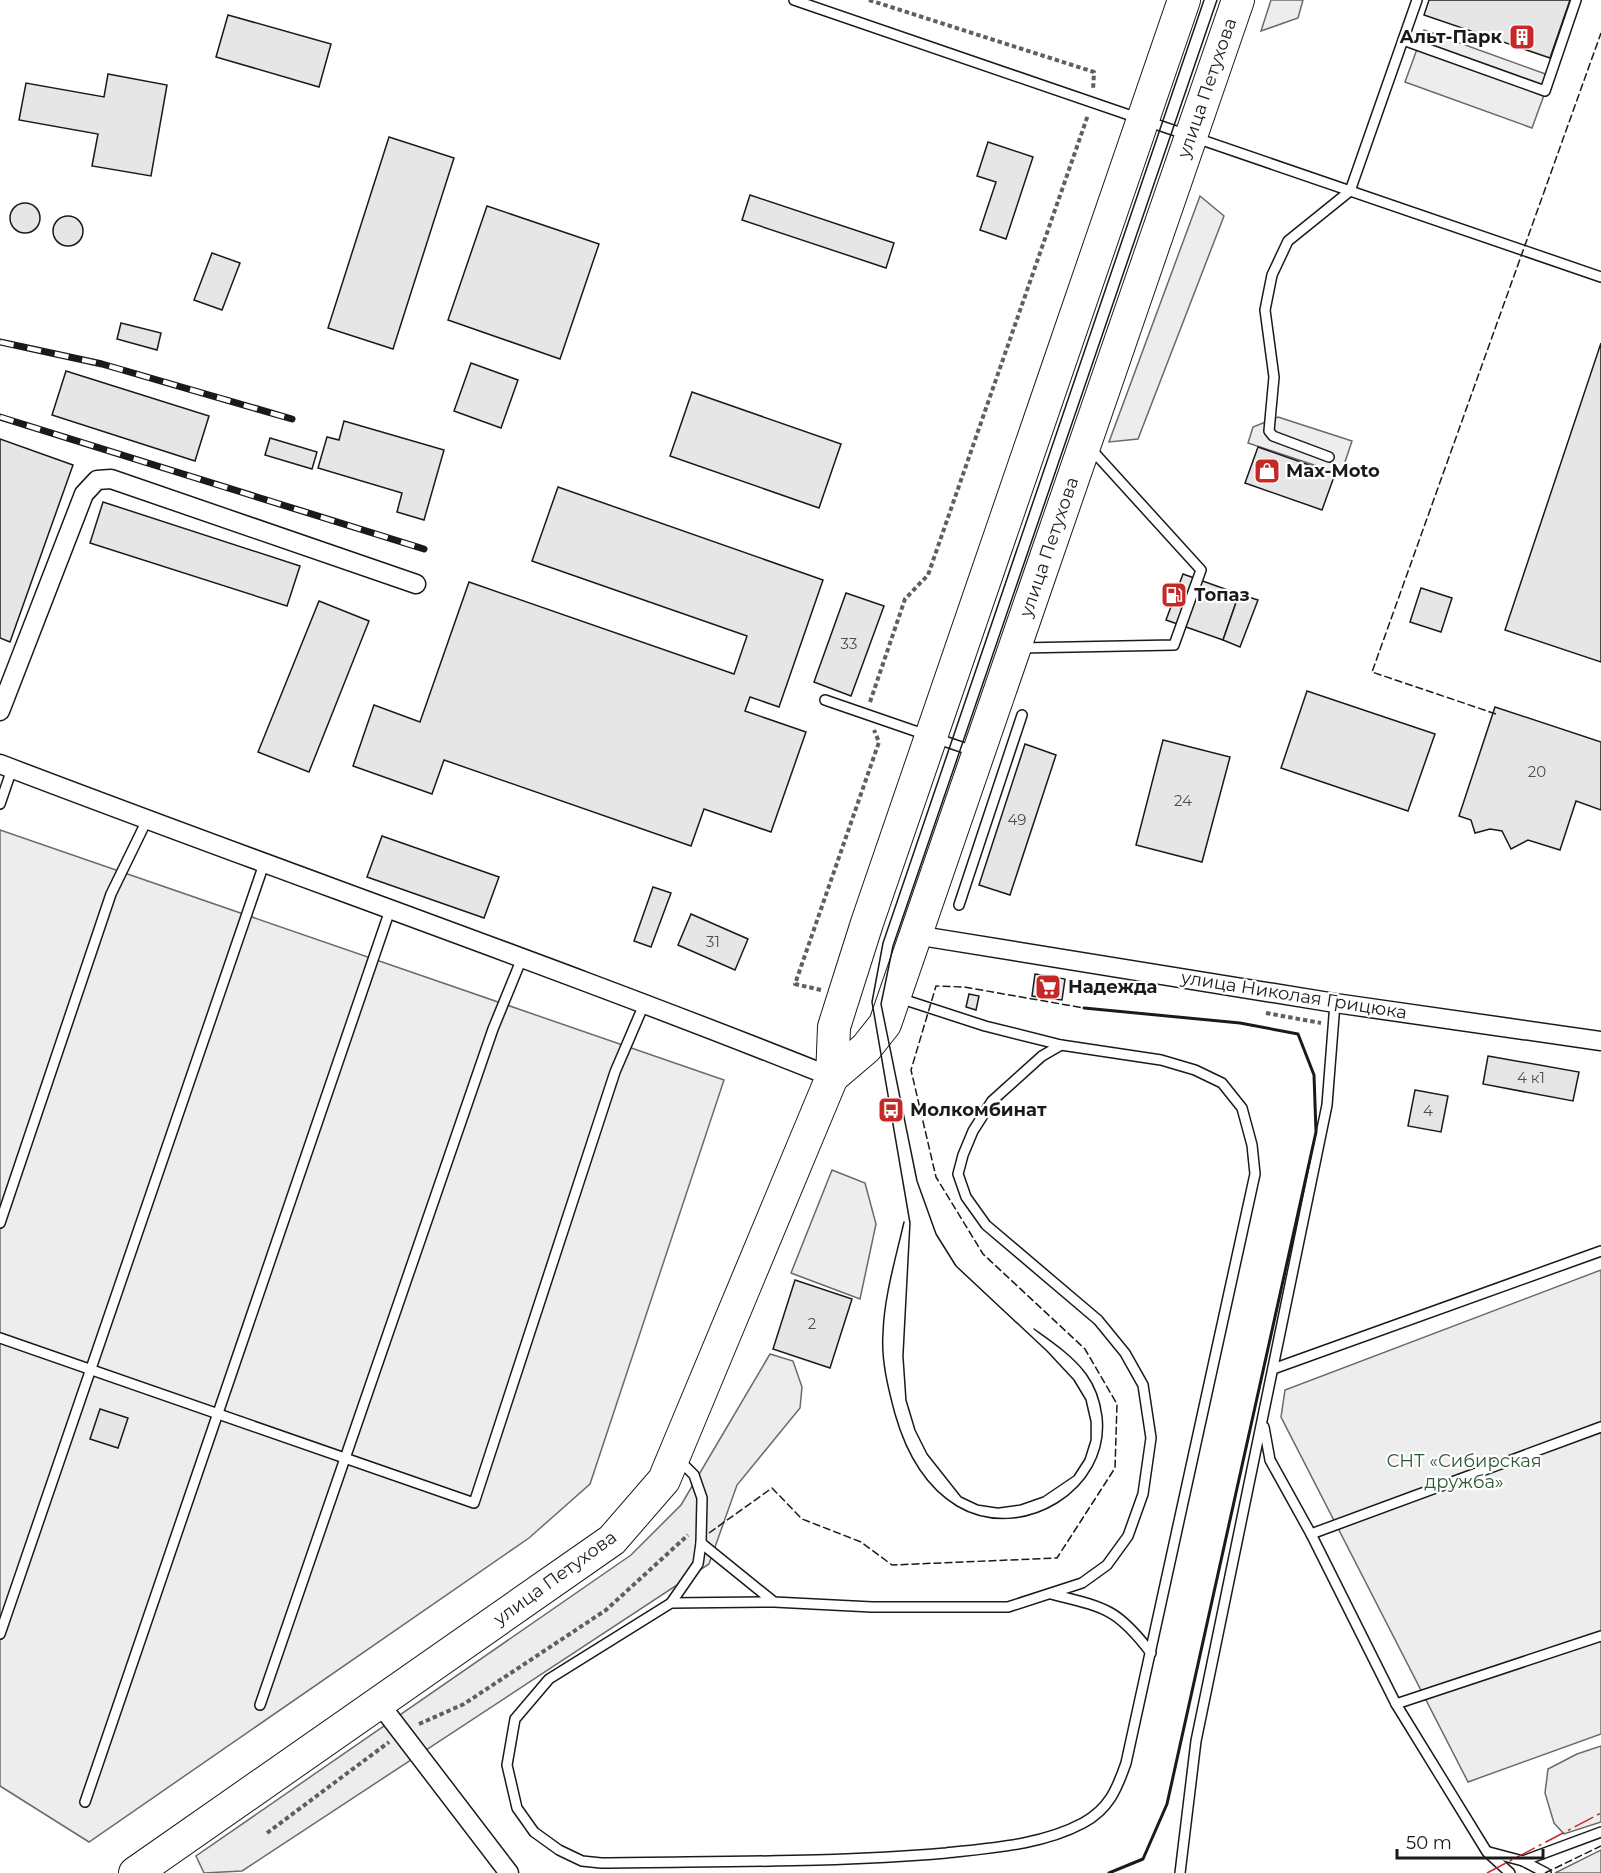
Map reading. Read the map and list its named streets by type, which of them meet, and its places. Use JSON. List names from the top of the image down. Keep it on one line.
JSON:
{"streets":{"highway":["улица Петухова"],"street":["улица Николая Грицюка"]},"crossings":[["улица Петухова","улица Николая Грицюка"]],"parks":["СНТ «Сибирская дружба»"],"places":{"building":["Альт-Парк"],"shop":["Max-Moto"],"fuel station":["Топаз"],"supermarket":["Надежда"],"bus stop":["Молкомбинат"]},"house_numbers":["33","20","24","49","31","4 к1","4","2"],"scale_bar":"50 m"}
